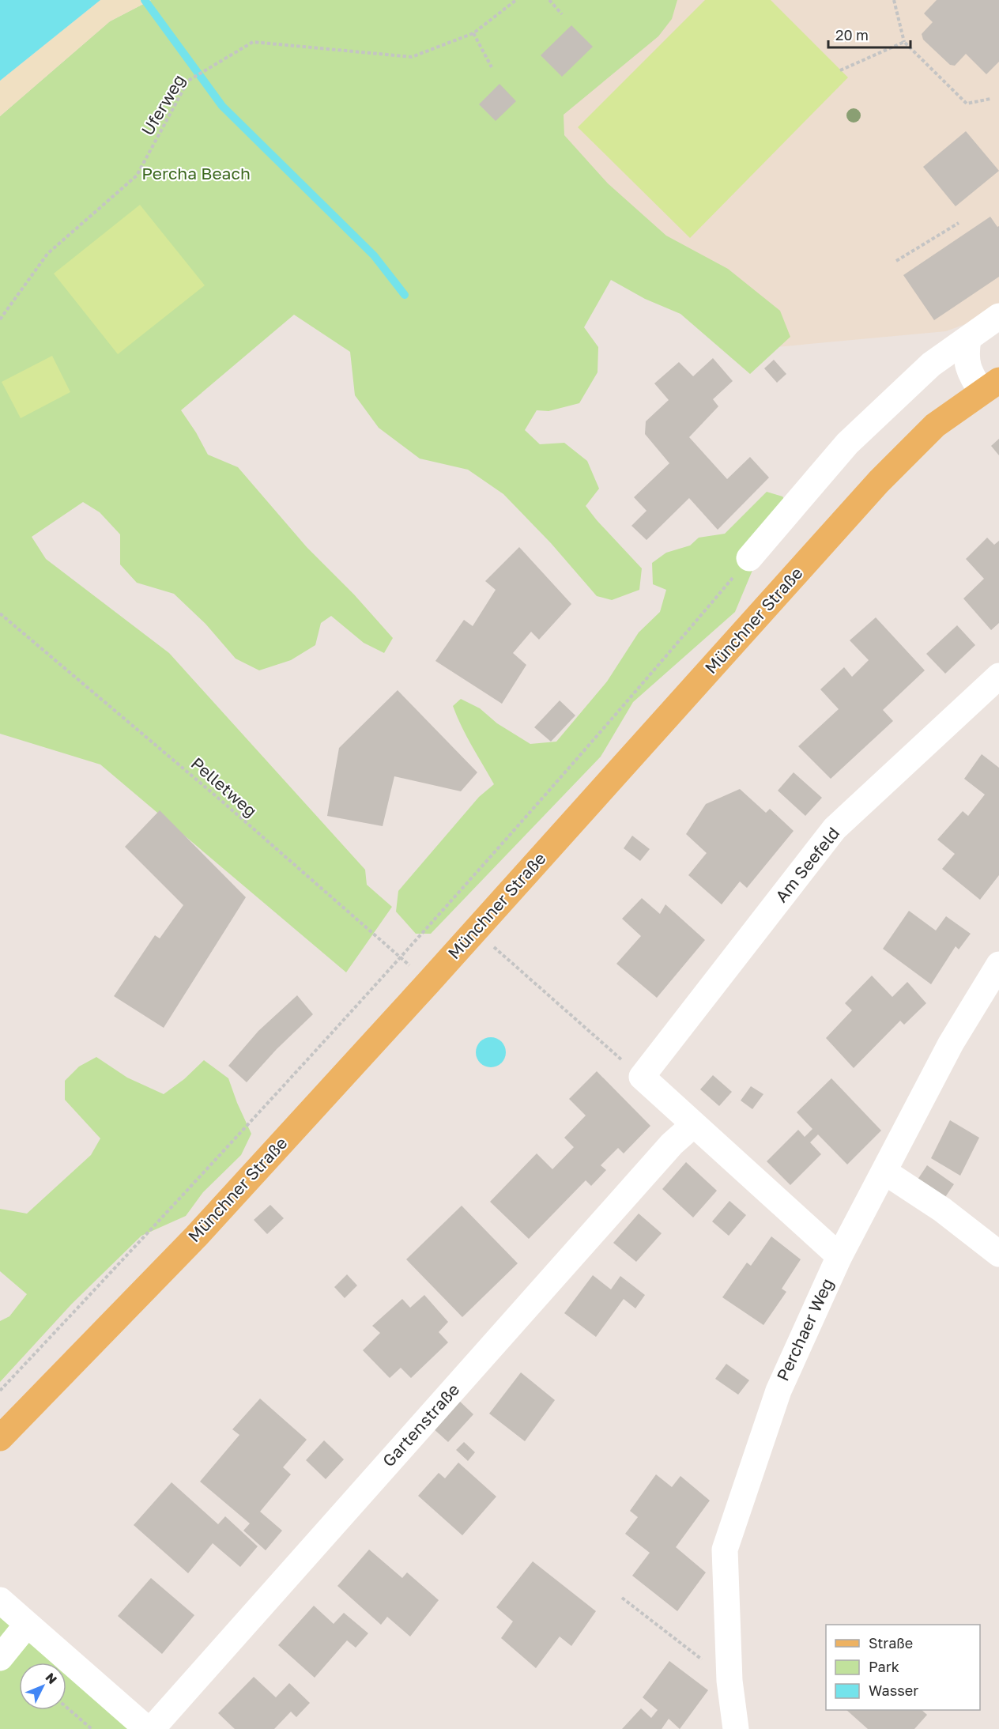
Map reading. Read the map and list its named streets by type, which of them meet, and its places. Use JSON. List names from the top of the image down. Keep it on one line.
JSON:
{"streets":{"main road":["Münchner Straße"],"street":["Am Seefeld","Perchaer Weg","Gartenstraße"],"path":["Uferweg","Pelletweg"]},"crossings":[["Münchner Straße","Pelletweg"]],"parks":["Percha Beach"],"legend":["Straße","Park","Wasser"],"scale_bar":"20 m","north":"top right"}
